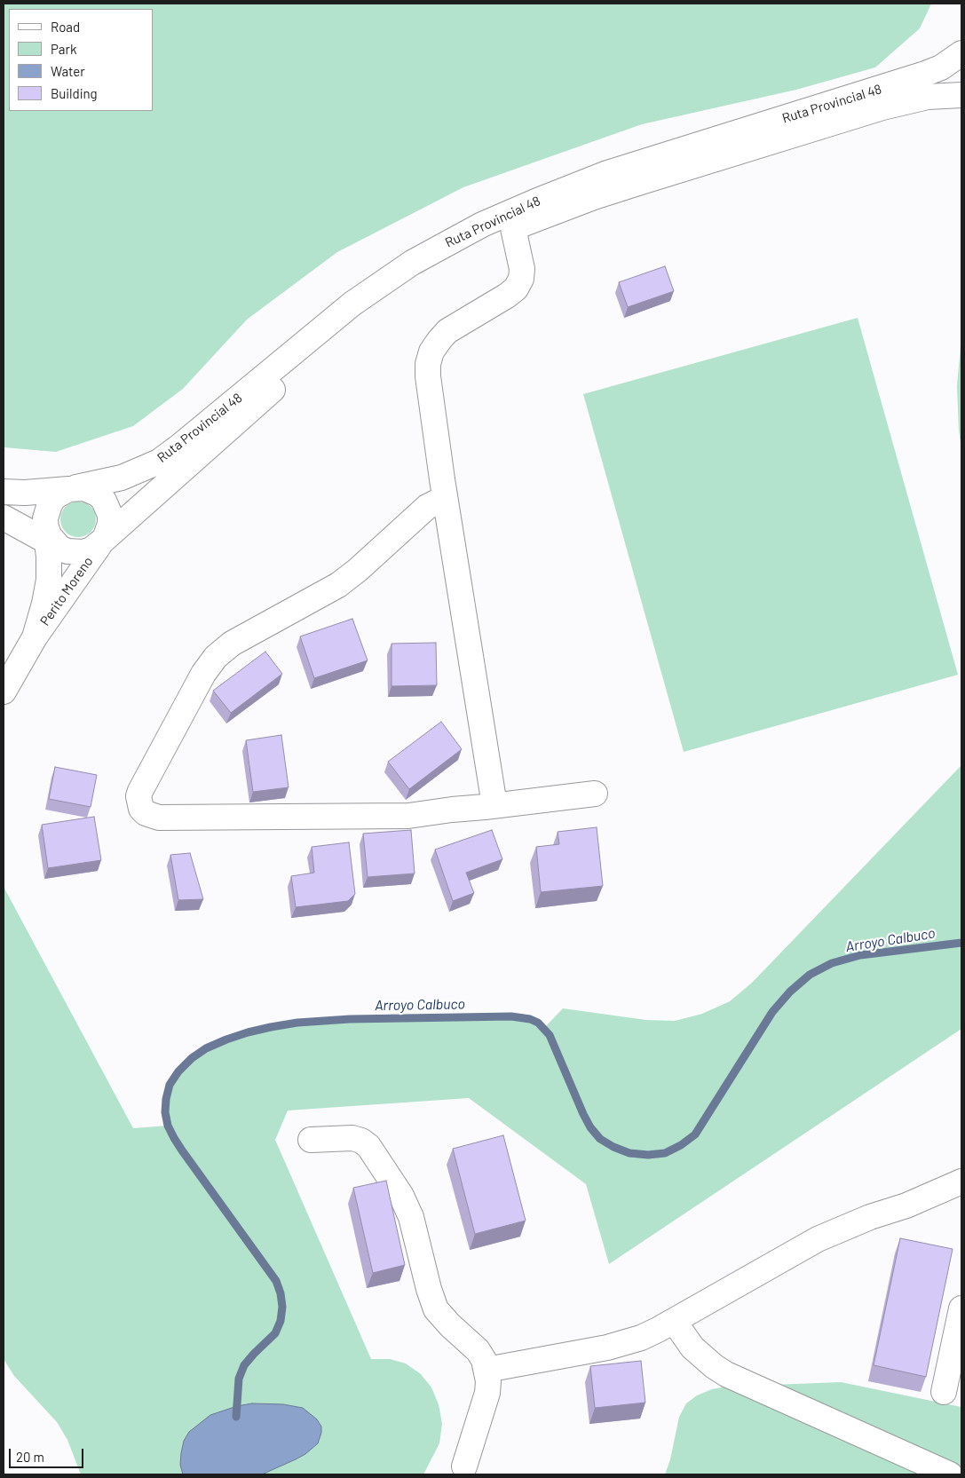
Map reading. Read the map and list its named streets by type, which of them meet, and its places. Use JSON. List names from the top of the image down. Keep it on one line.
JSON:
{"streets":{"main road":["Ruta Provincial 48","Perito Moreno"]},"crossings":[["Ruta Provincial 48","Perito Moreno"]],"water":["Arroyo Calbuco"],"legend":["Road","Park","Water","Building"],"scale_bar":"20 m"}
